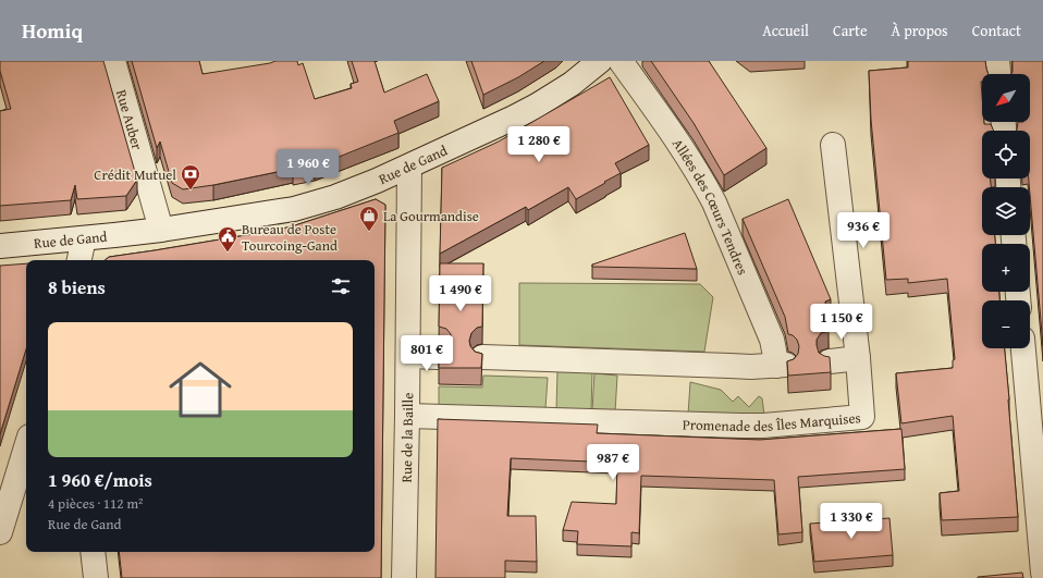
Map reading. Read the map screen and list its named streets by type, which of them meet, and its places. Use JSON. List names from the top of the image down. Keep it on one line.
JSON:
{"streets":{"street":["Rue Auber","Rue de Gand","Allées des Cœurs Tendres","Promenade des Îles Marquises","Rue de la Baille"]},"crossings":[["Rue Auber","Rue de Gand"],["Rue de Gand","Rue de la Baille"],["Promenade des Îles Marquises","Rue de la Baille"]],"places":{"bank":["Crédit Mutuel"],"shop":["La Gourmandise"],"public building":["Bureau de Poste Tourcoing-Gand"]},"north":"bottom left","page":{"header":"Homiq","nav":["Accueil","Carte","À propos","Contact"],"map_buttons":["+","−"],"price":["1 280 €","1 960 €","936 €","1 490 €","1 150 €","801 €","987 €","1 330 €"],"heading":"8 biens","list":[{"name":"1 960 €/mois","note":"4 pièces · 112 m² · Rue de Gand"}]}}
